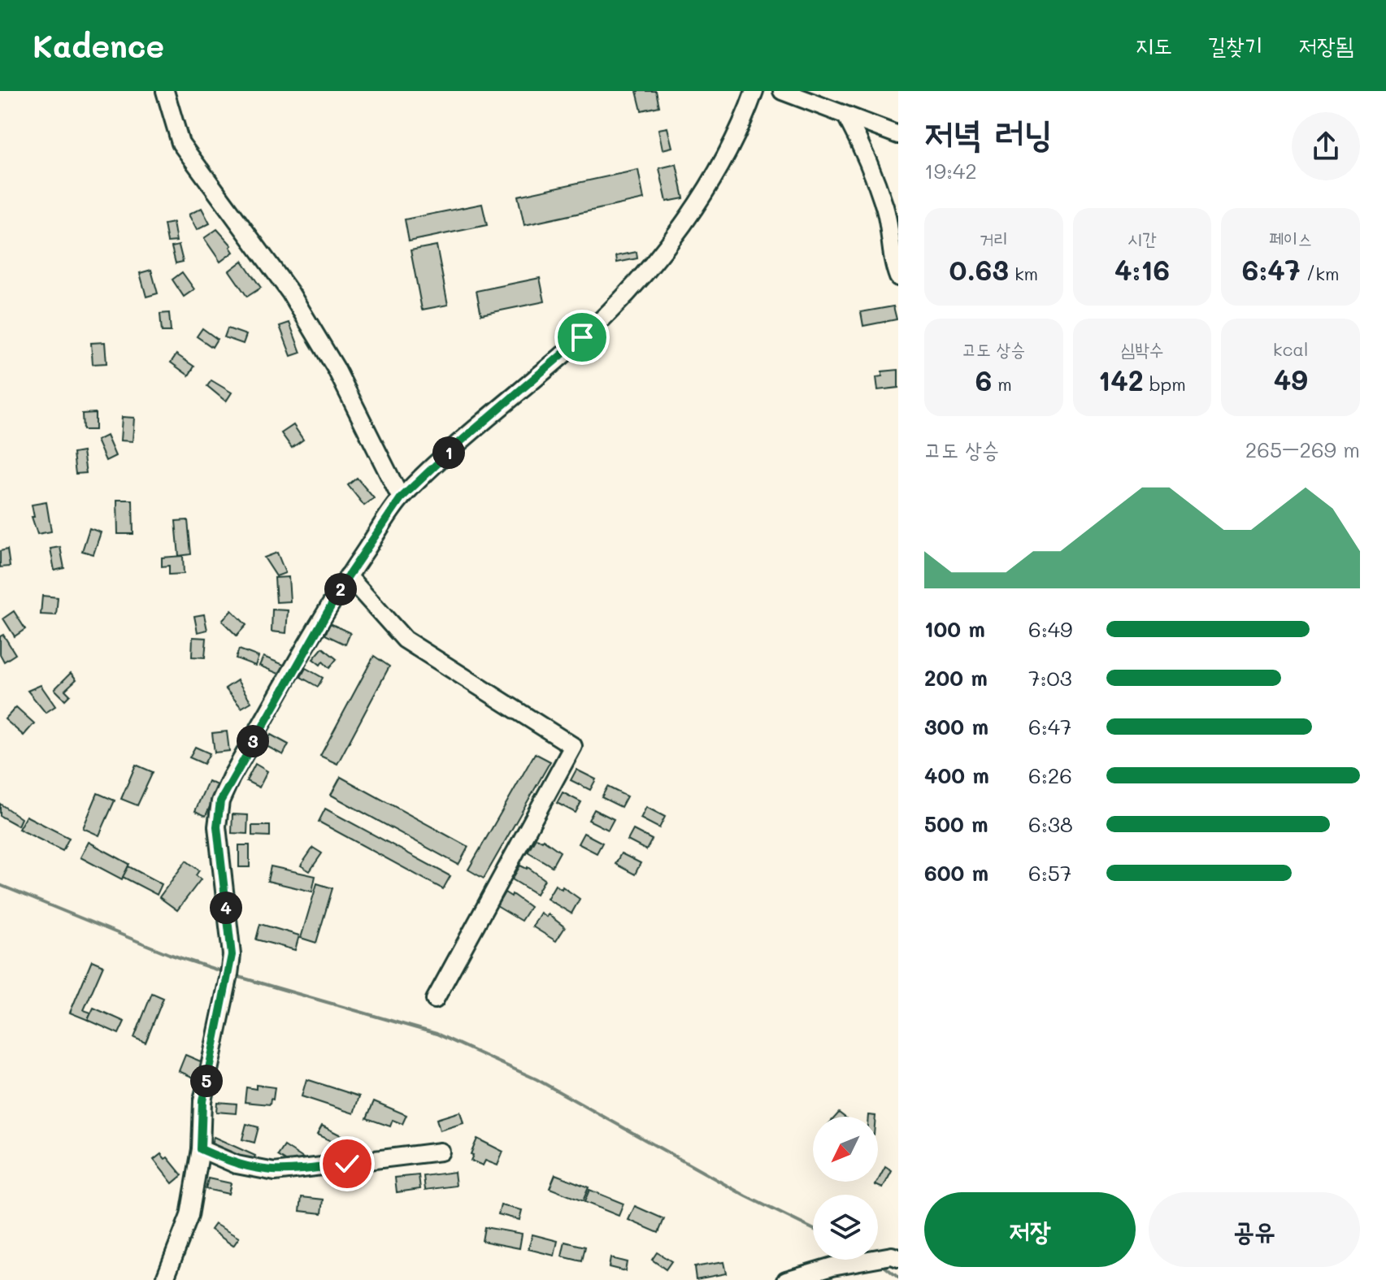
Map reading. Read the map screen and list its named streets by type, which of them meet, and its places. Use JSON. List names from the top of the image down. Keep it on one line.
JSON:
{"north":"bottom left","page":{"header":"Kadence","nav":["지도","길찾기","저장됨"],"heading":["저녁 러닝","19:42"],"stats":[["거리","0.63 km"],["시간","4:16"],["페이스","6:47 /km"],["고도 상승","6 m"],["심박수","142 bpm"],["kcal","49"]],"chart":["고도 상승","265–269 m"],"pins":["1","2","3","4","5"],"list":[{"name":"100 m","note":"6:49"},{"name":"200 m","note":"7:03"},{"name":"300 m","note":"6:47"},{"name":"400 m","note":"6:26"},{"name":"500 m","note":"6:38"},{"name":"600 m","note":"6:57"}],"buttons":["저장","공유"]}}
